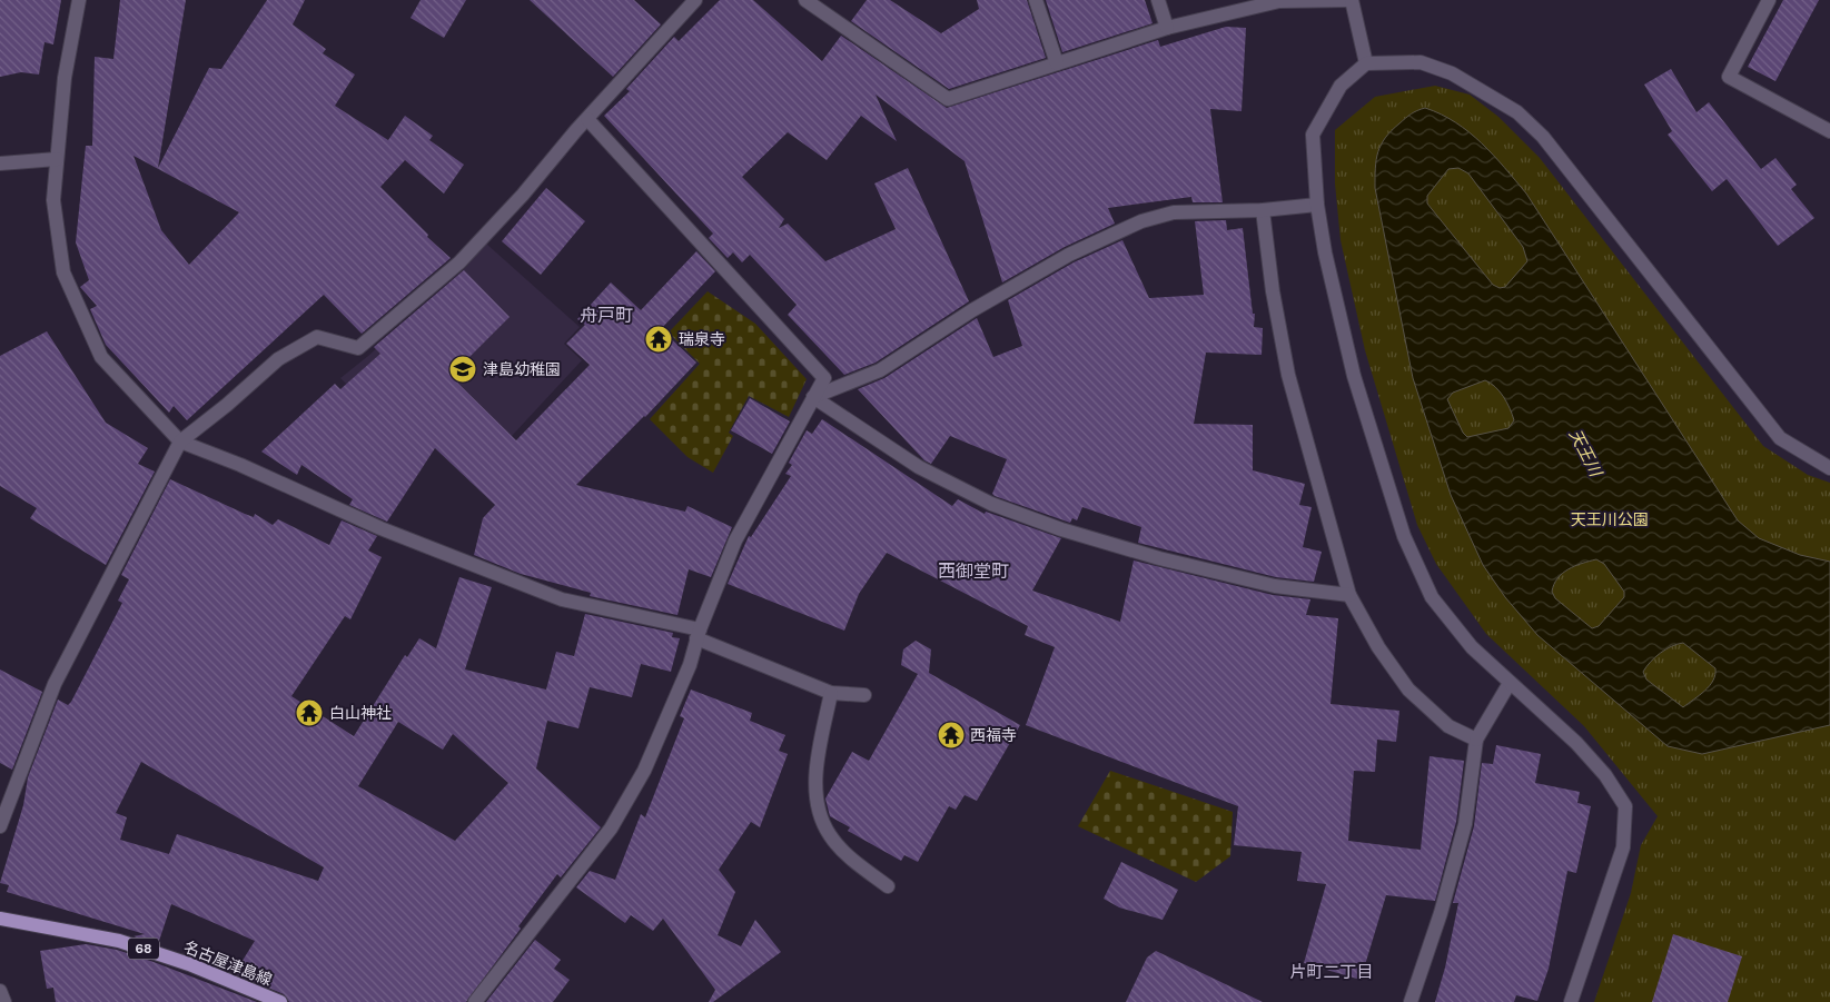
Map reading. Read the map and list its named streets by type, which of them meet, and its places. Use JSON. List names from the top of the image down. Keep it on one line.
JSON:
{"streets":{"main road":["68","名古屋津島線"]},"districts":["舟戸町","西御堂町","片町二丁目"],"water":["天王川"],"parks":["天王川公園"],"places":{"temple":["瑞泉寺","白山神社","西福寺"],"school or university":["津島幼稚園"]}}
